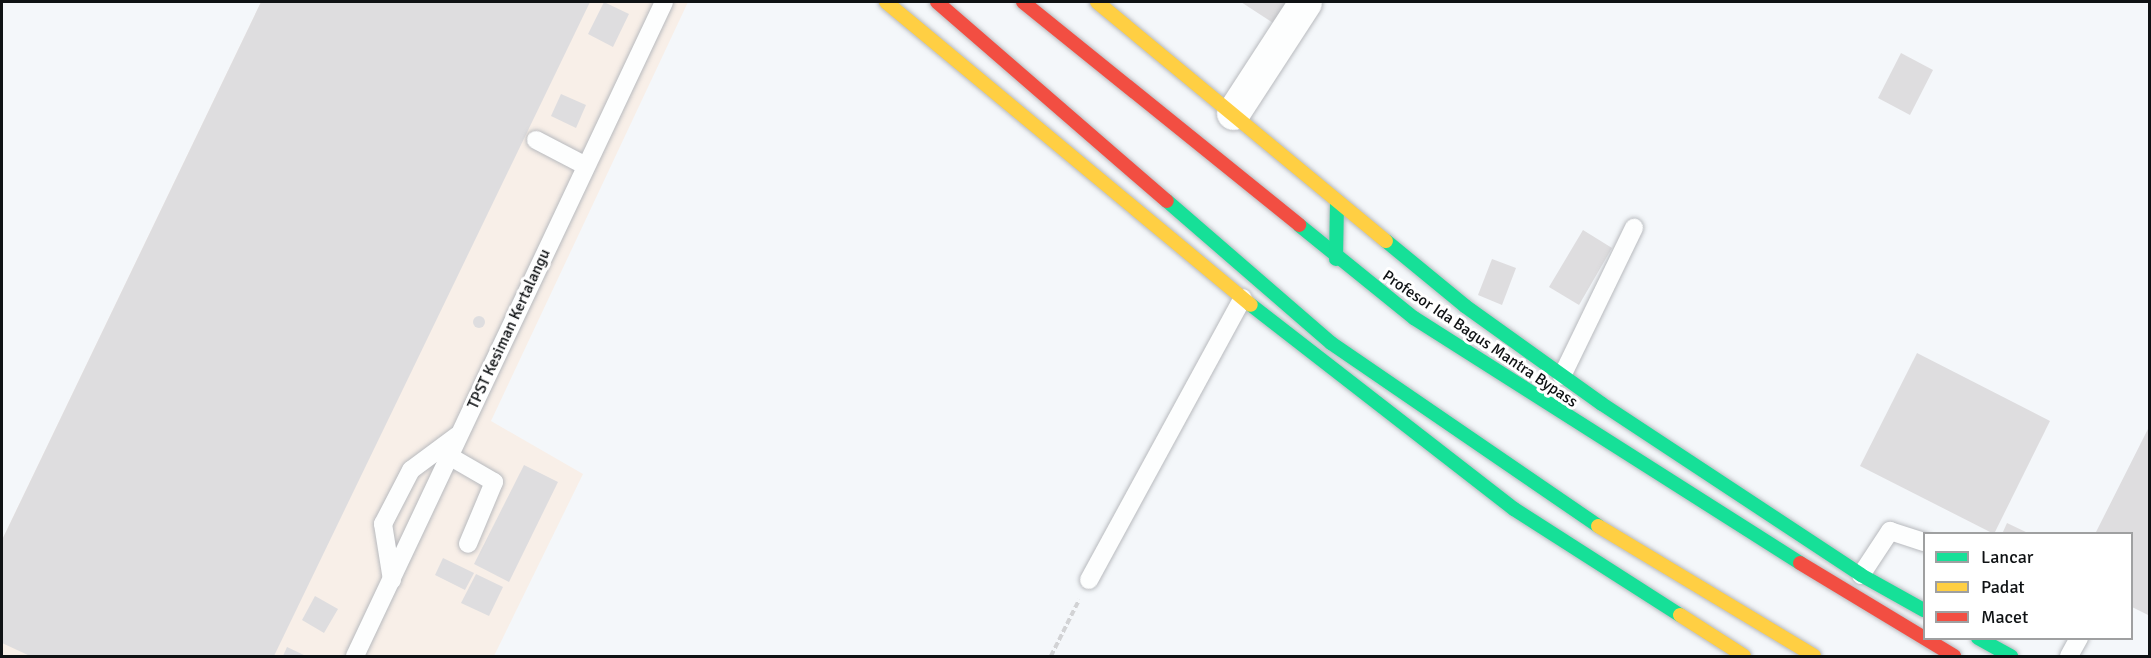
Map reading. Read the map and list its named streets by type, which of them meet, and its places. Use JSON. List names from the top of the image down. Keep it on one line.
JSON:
{"streets":{"main road":["Profesor Ida Bagus Mantra Bypass"],"lane":["TPST Kesiman Kertalangu"]},"legend":["Lancar","Padat","Macet"]}
